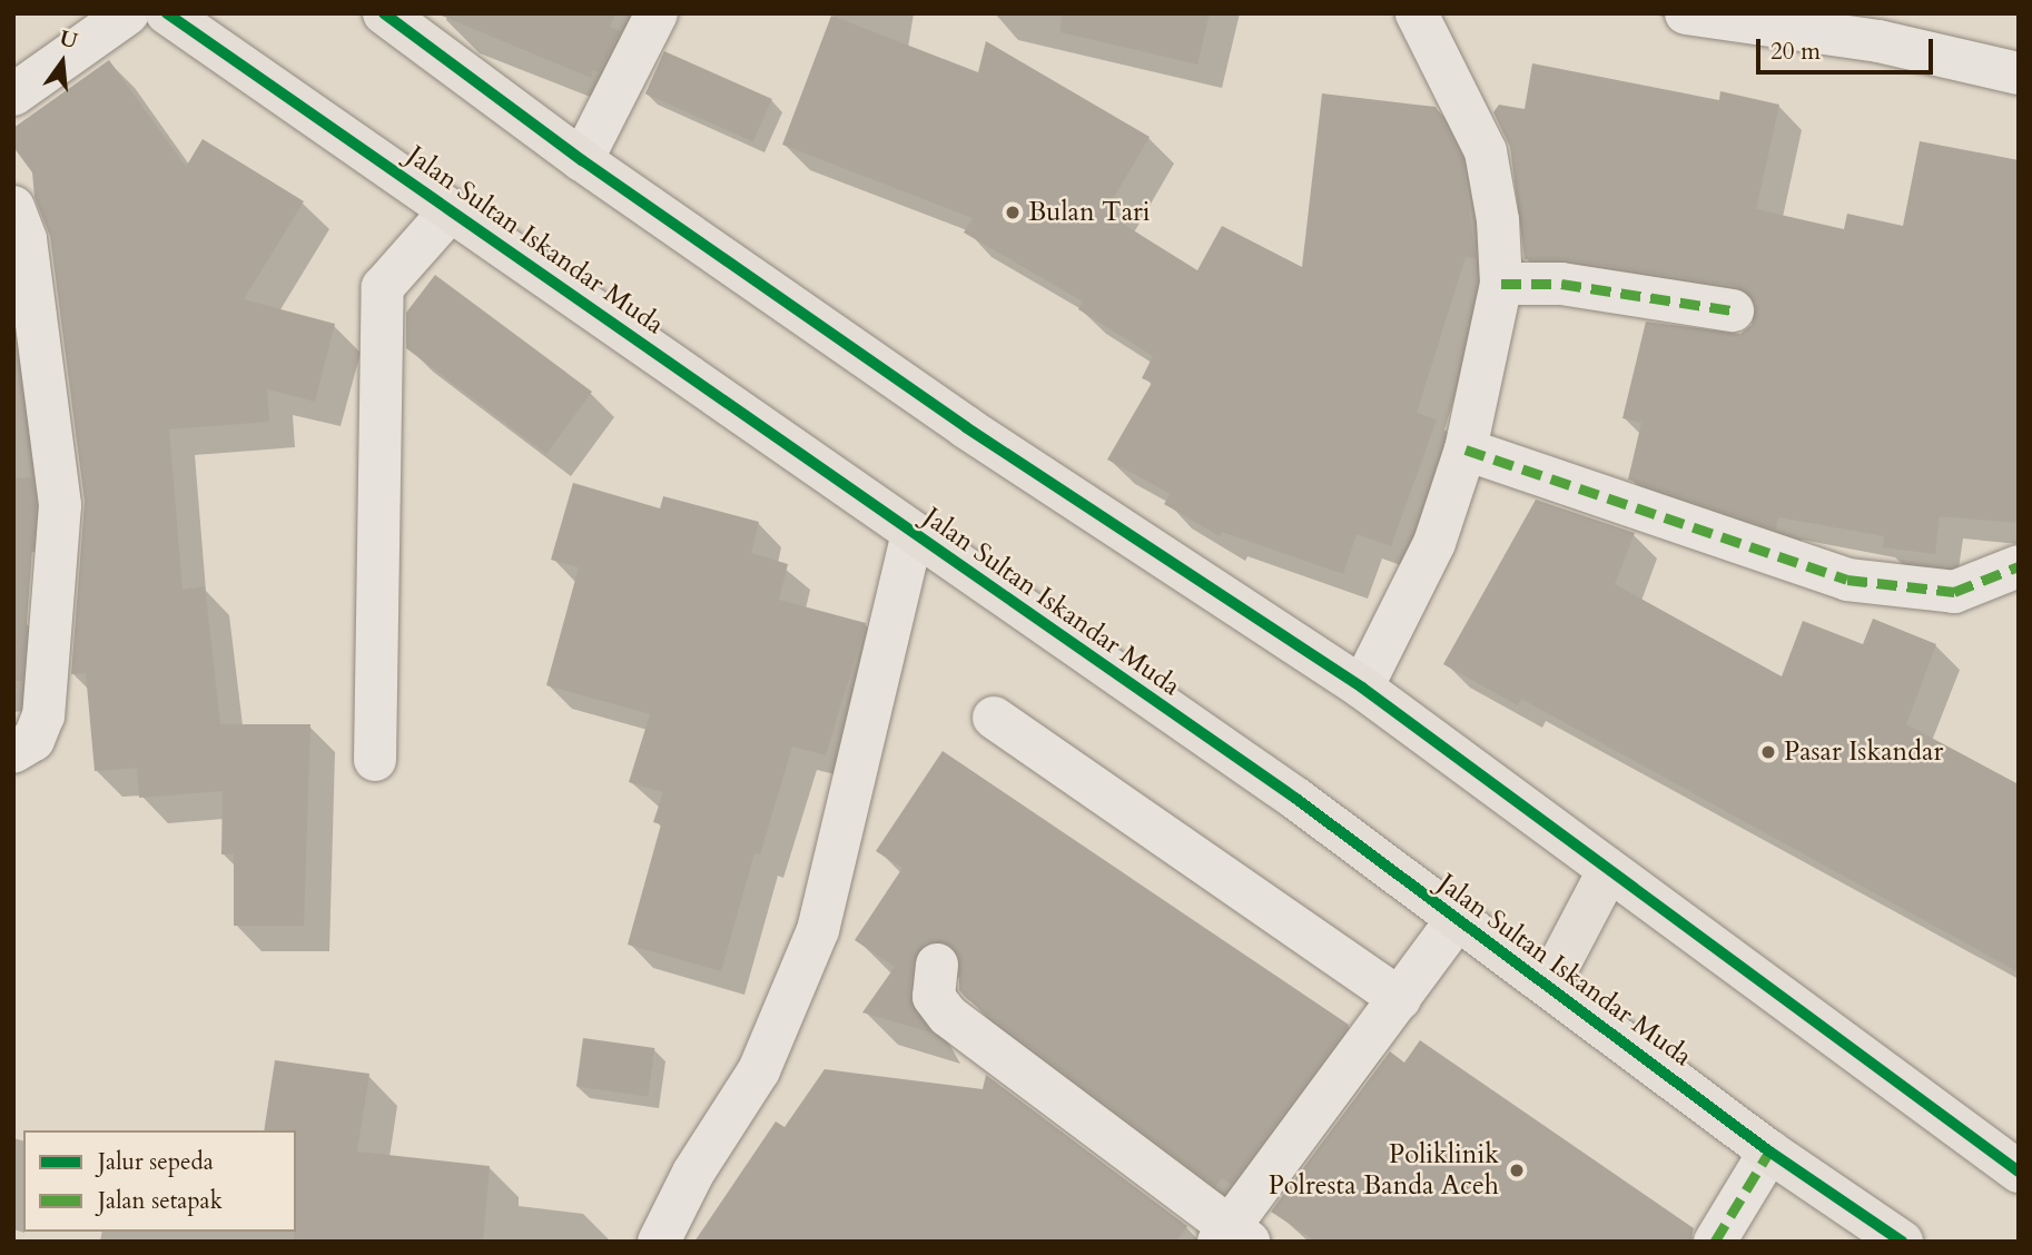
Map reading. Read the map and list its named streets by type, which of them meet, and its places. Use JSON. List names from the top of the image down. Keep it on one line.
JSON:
{"streets":{"highway":["Jalan Sultan Iskandar Muda"]},"places":["Bulan Tari","Pasar Iskandar","Poliklinik Polresta Banda Aceh"],"legend":["Jalur sepeda","Jalan setapak"],"scale_bar":"20 m","north":"top"}
